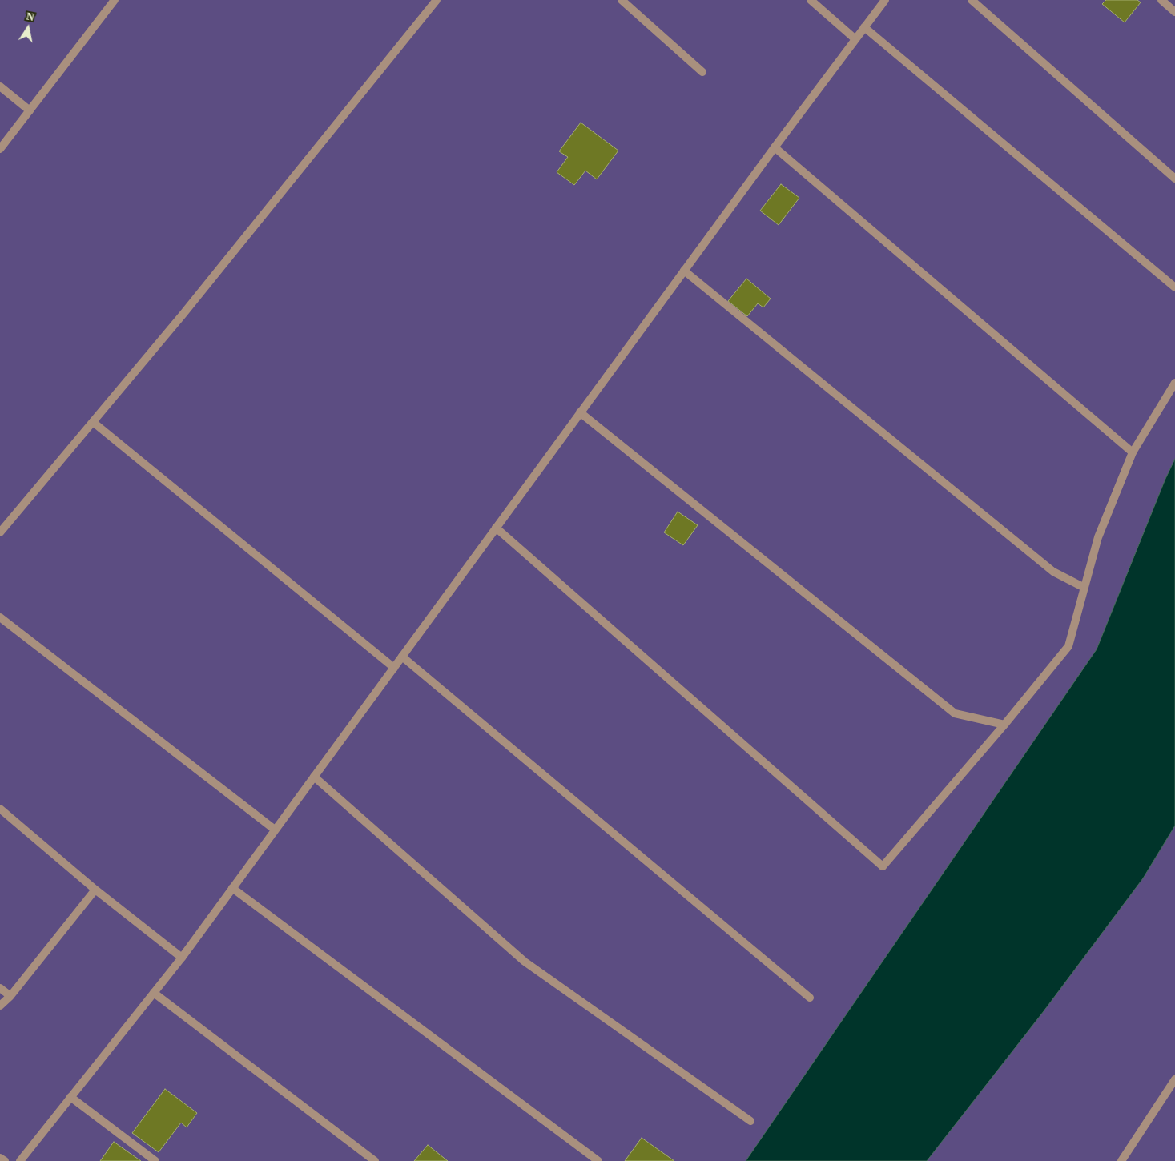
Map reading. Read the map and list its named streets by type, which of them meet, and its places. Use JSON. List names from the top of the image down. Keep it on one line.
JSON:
{"north":"top"}
